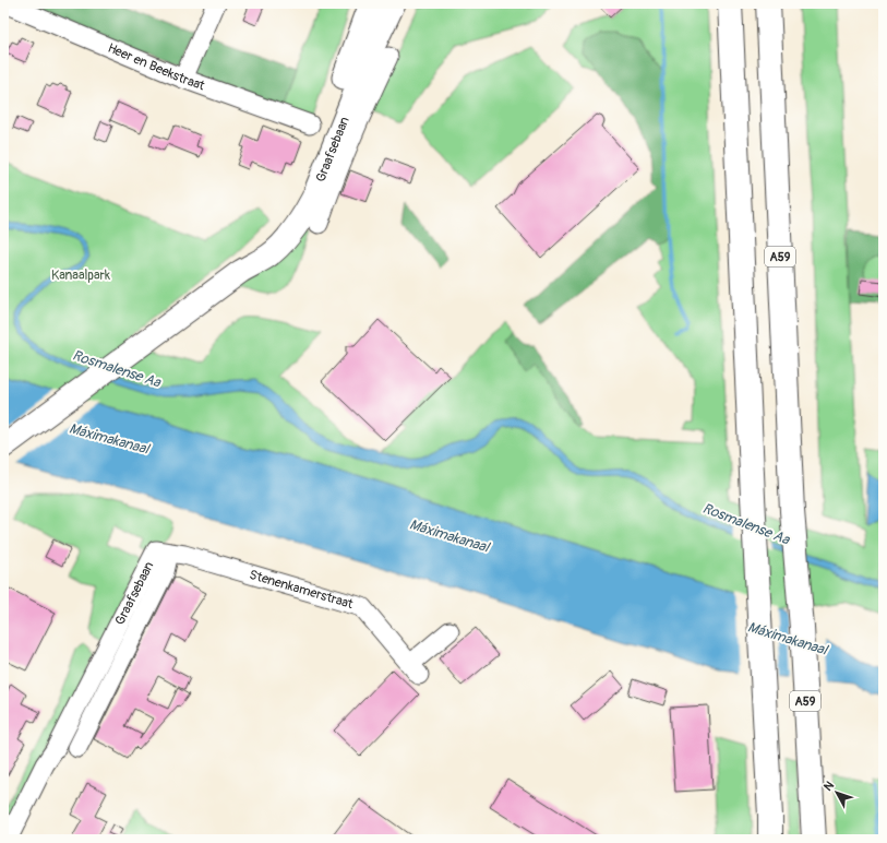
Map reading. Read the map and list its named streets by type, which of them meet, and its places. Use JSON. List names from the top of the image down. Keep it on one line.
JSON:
{"streets":{"highway":["A59"],"main road":["Graafsebaan"],"street":["Heer en Beekstraat","Stenenkamerstraat"]},"crossings":[["Graafsebaan","Stenenkamerstraat"]],"water":["Rosmalense Aa","Máximakanaal"],"parks":["Kanaalpark"],"north":"top left"}
